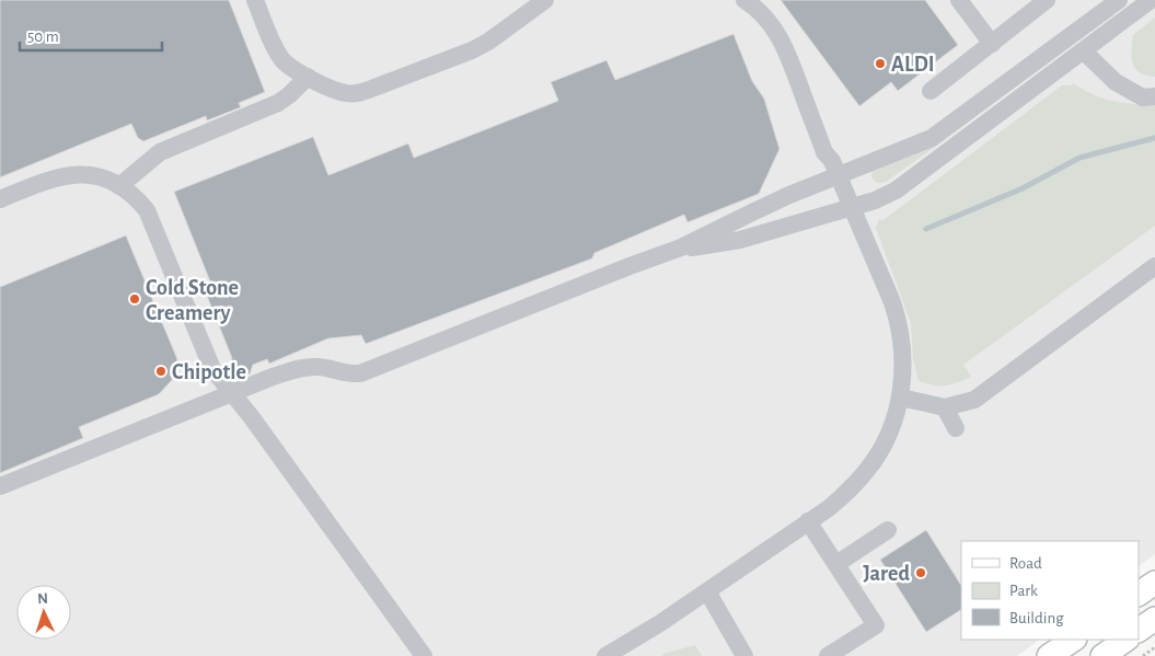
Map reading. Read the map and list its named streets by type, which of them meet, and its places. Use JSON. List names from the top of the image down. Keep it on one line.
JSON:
{"places":["ALDI","Cold Stone Creamery","Chipotle","Jared"],"legend":["Road","Park","Building"],"scale_bar":"50 m","north":"top"}
